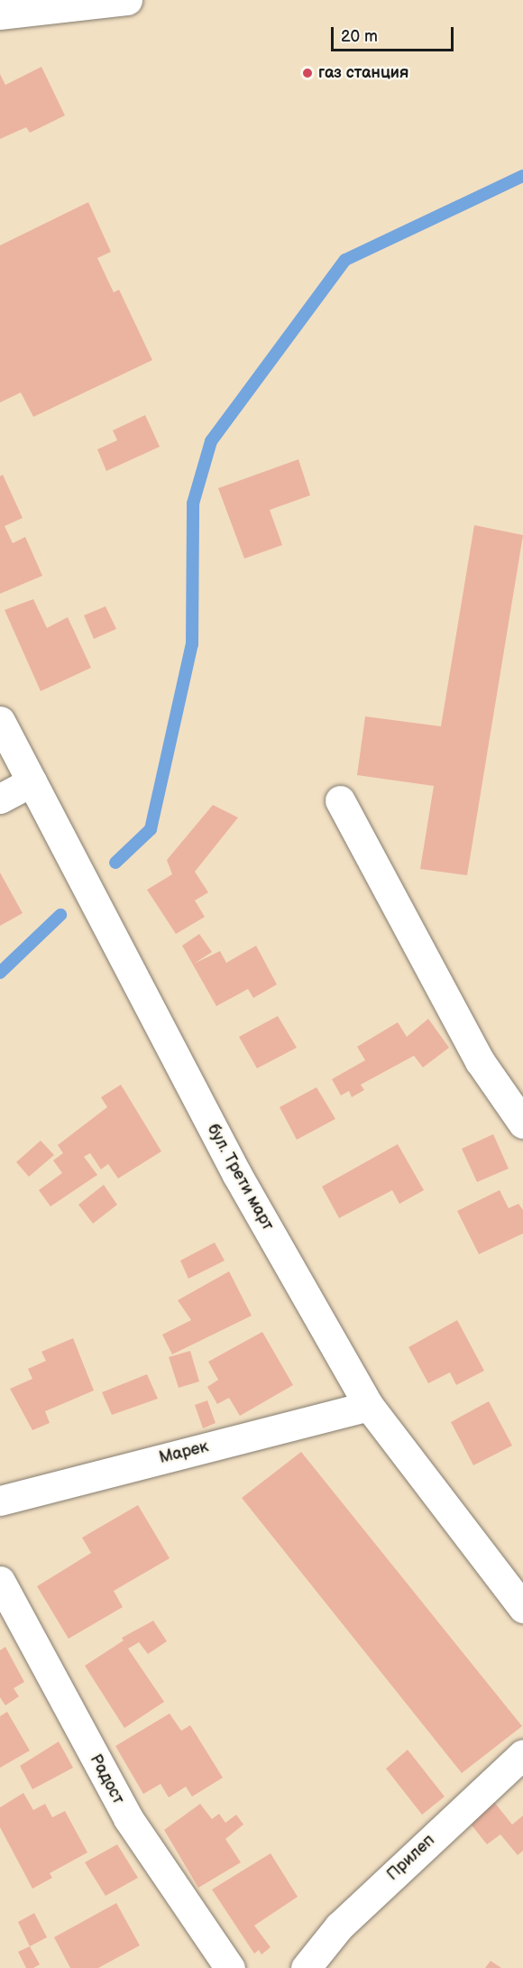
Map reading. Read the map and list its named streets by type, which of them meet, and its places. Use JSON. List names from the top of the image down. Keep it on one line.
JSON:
{"streets":{"street":["бул. Трети март","Марек","Радост","Прилеп"]},"crossings":[["бул. Трети март","Марек"]],"places":["газ станция"],"scale_bar":"20 m"}
